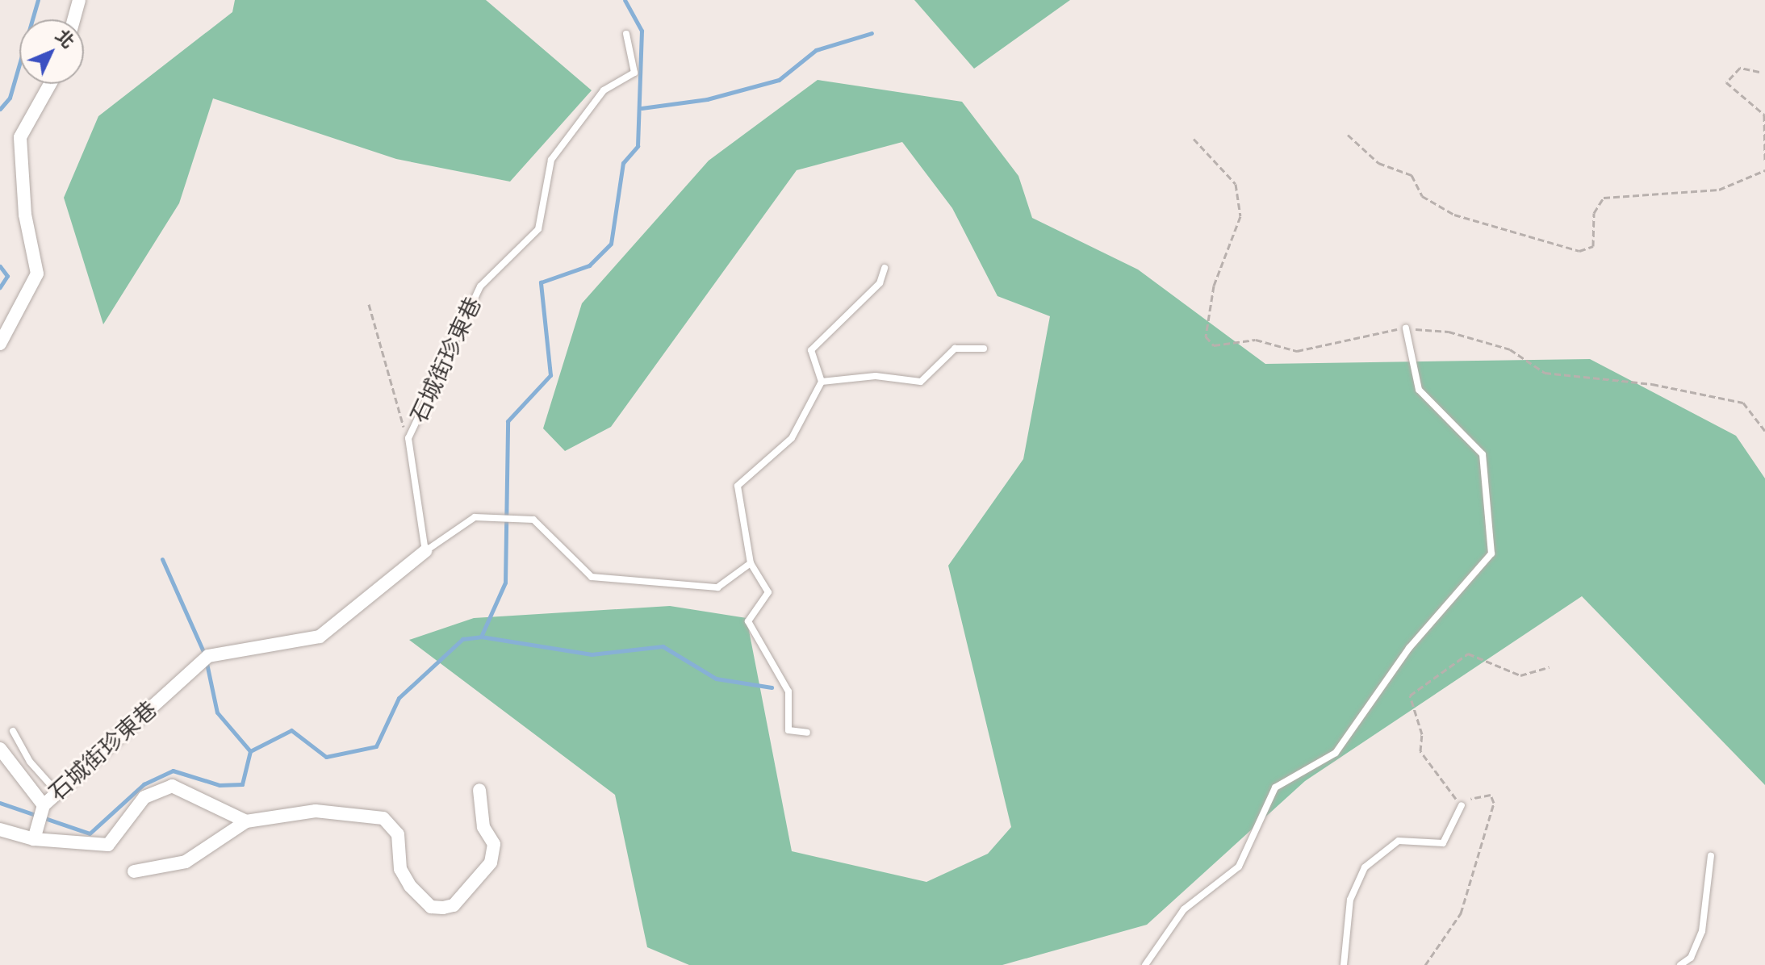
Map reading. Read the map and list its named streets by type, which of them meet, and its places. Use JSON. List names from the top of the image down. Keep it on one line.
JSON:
{"streets":{"street":["石城街珍東巷"]},"north":"top right"}
